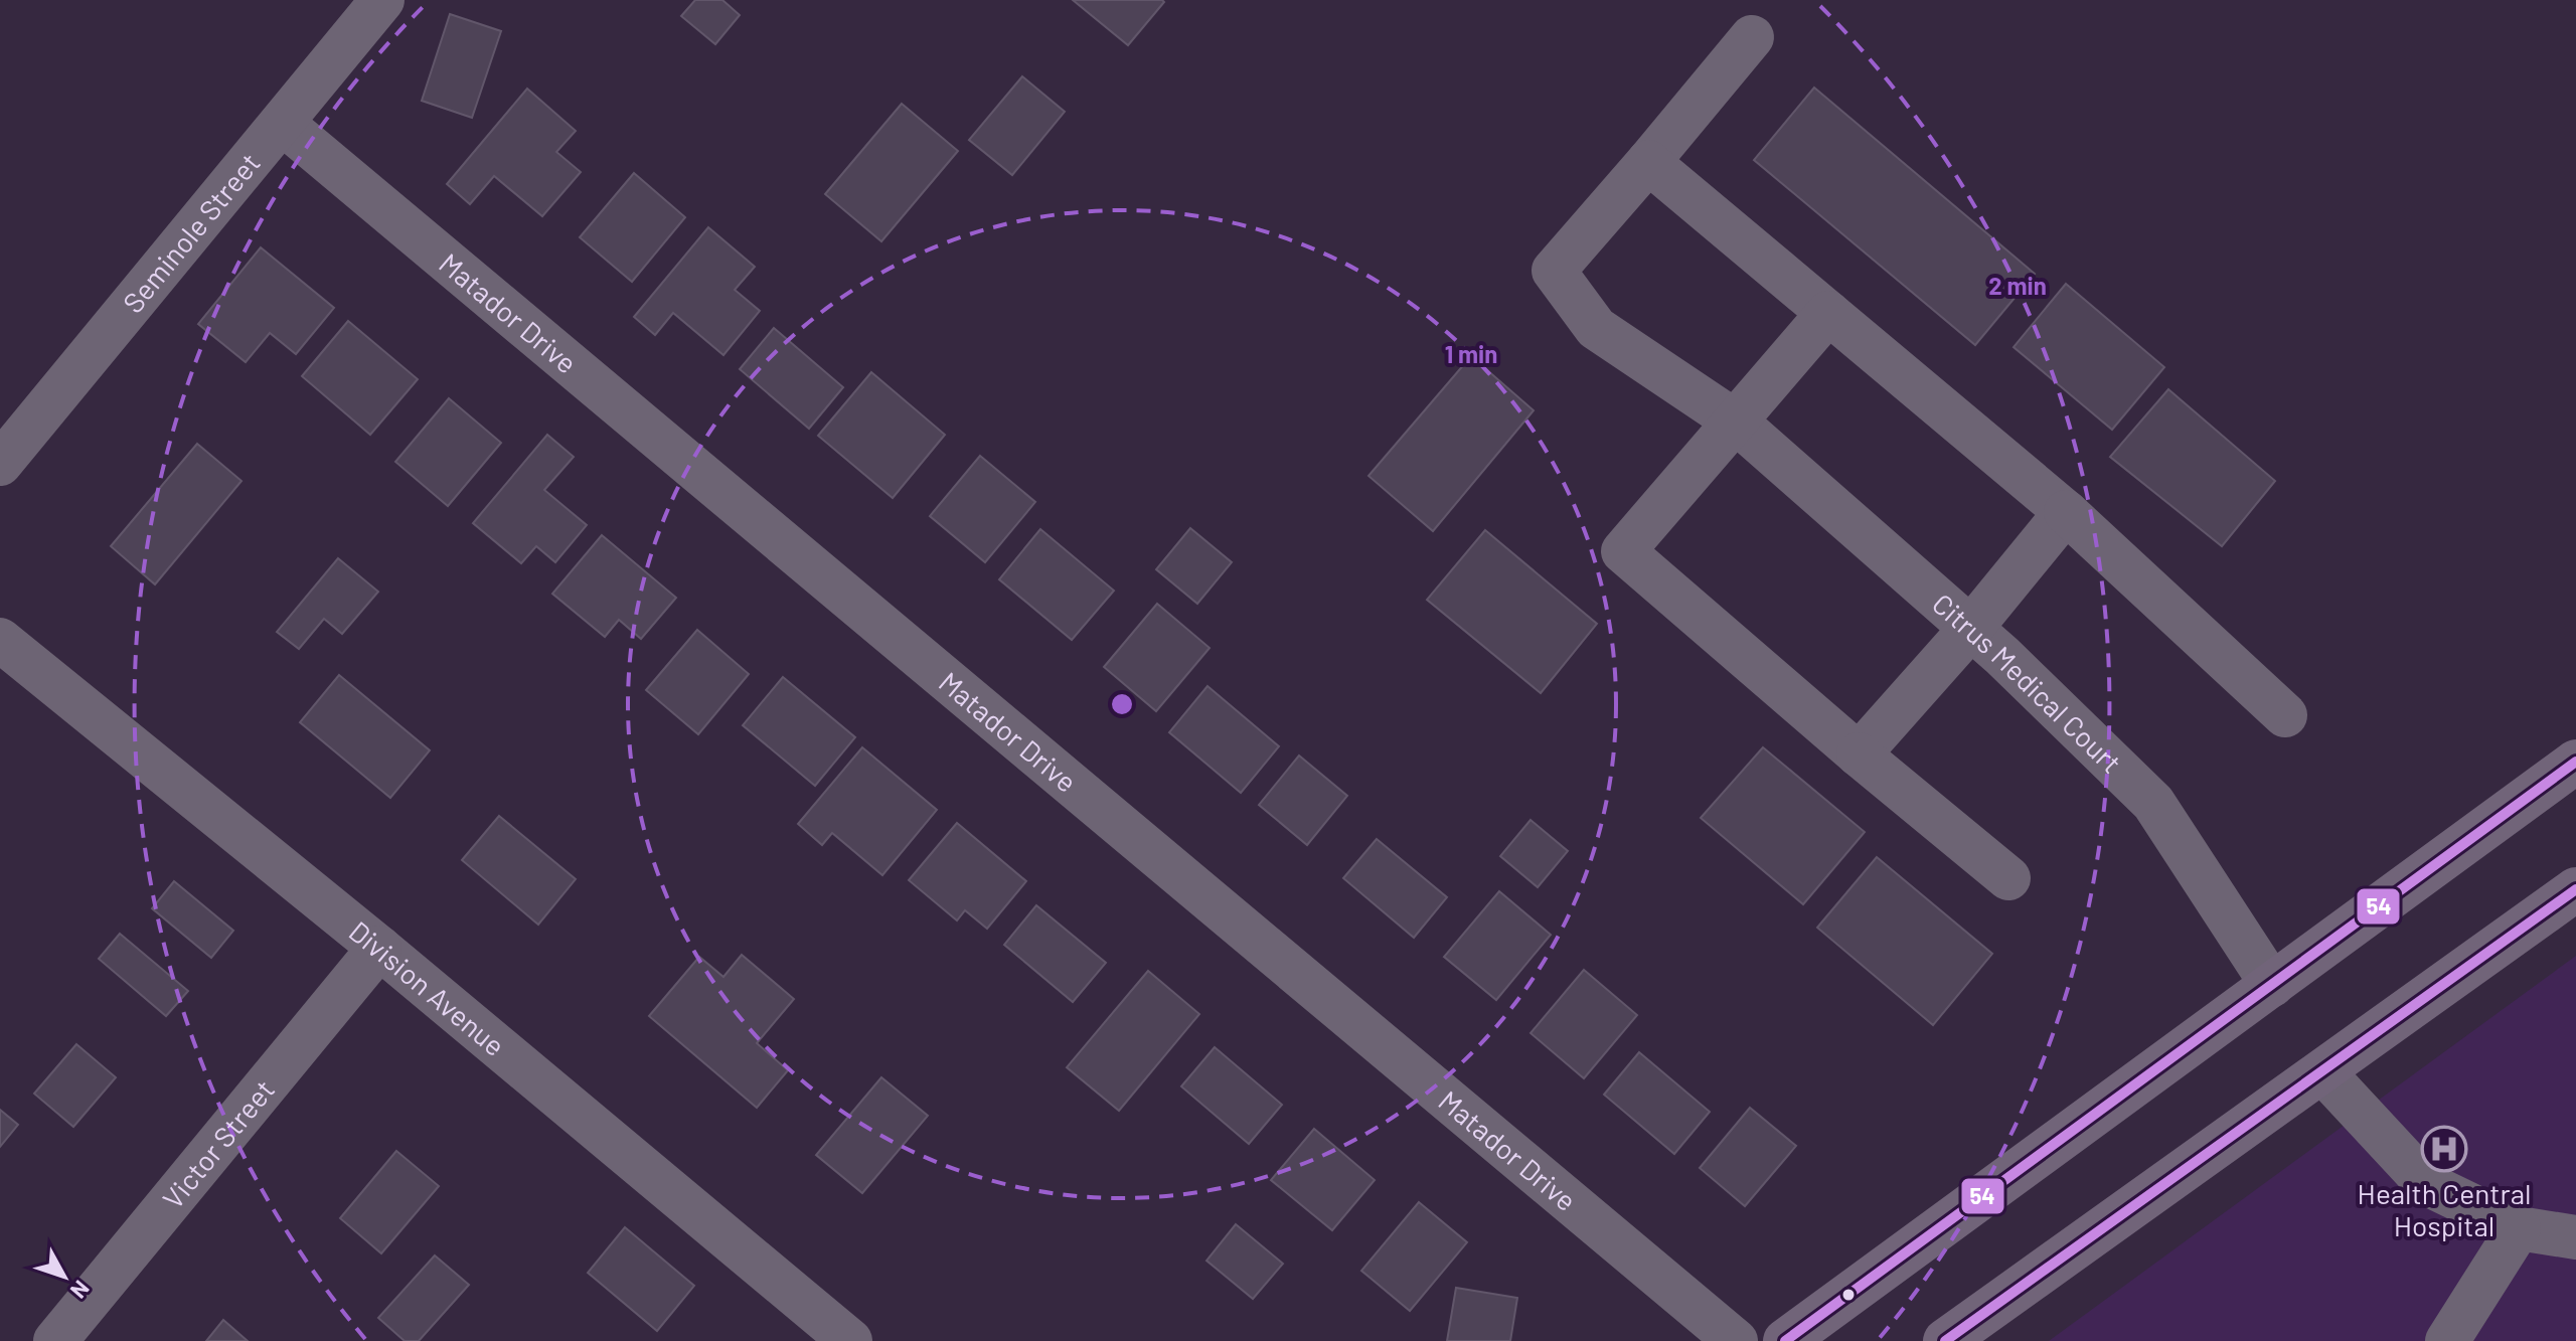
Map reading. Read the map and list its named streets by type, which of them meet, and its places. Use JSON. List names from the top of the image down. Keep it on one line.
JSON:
{"streets":{"street":["Seminole Street","Matador Drive","Citrus Medical Court","Division Avenue","Victor Street"]},"crossings":[["Seminole Street","Matador Drive"],["Division Avenue","Victor Street"]],"places":{"hospital":["Health Central Hospital"]},"lines":["transit line 54"],"north":"bottom right","rings":["2 min","1 min"]}
